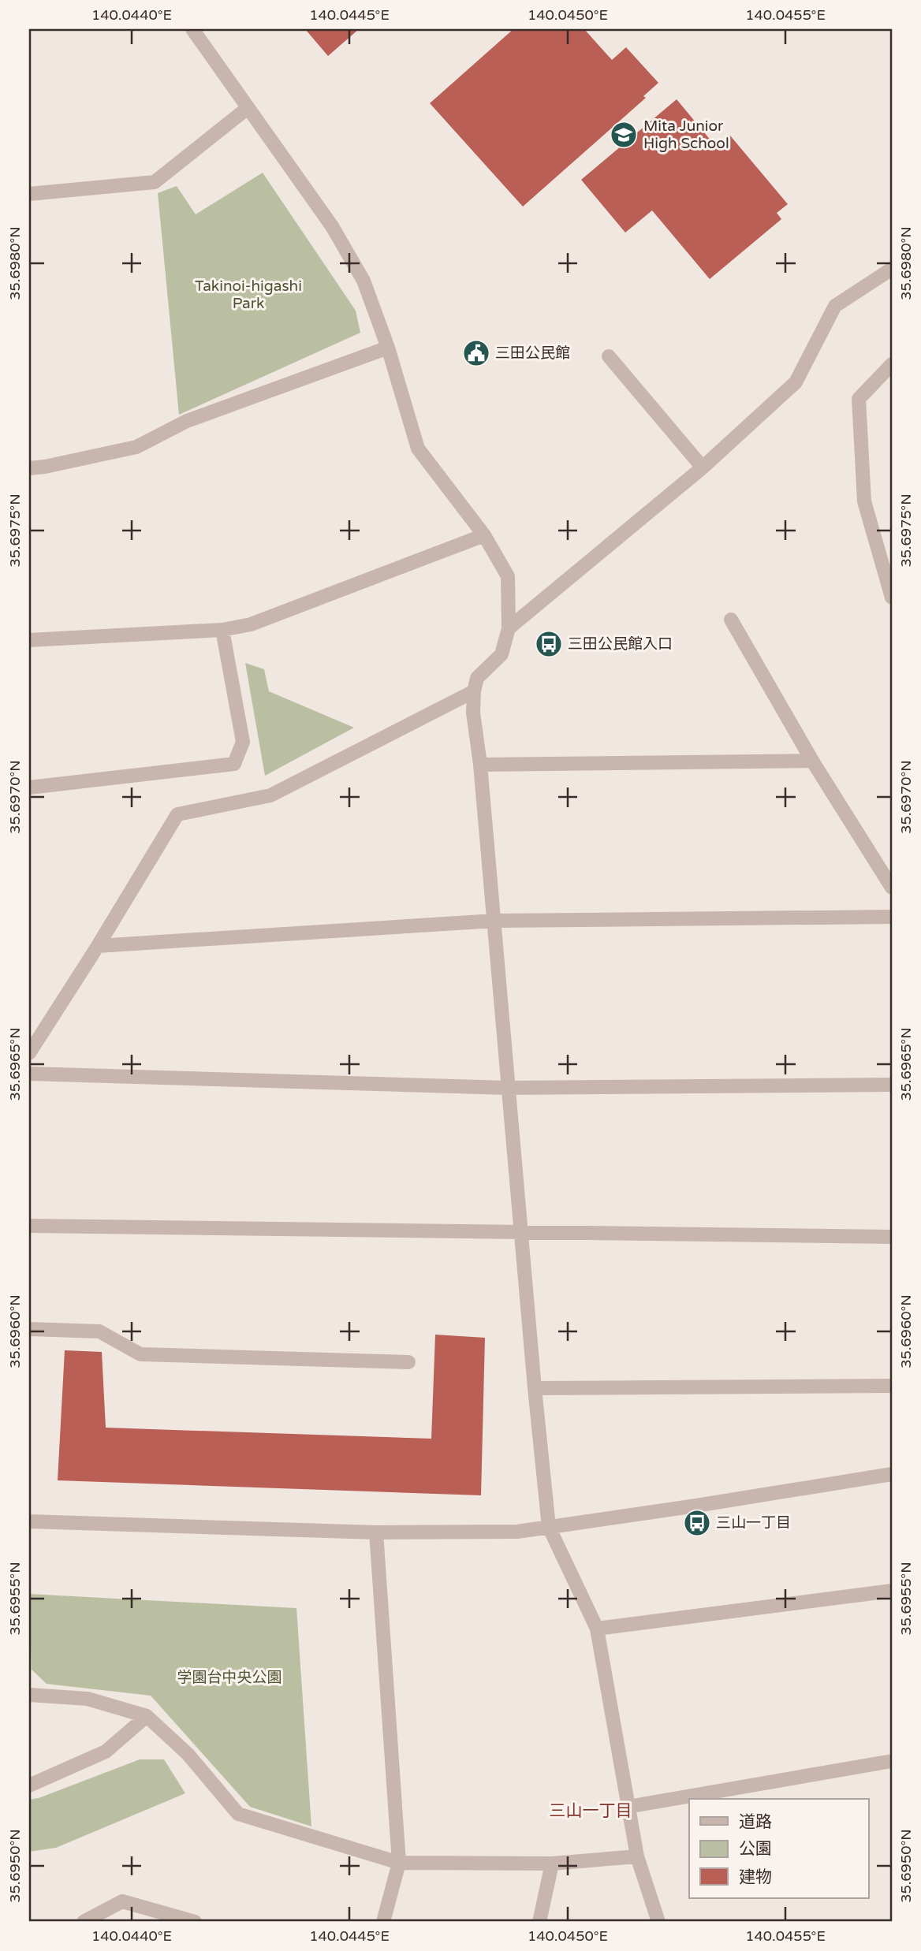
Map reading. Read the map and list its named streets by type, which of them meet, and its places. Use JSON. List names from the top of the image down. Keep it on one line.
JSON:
{"districts":["三山一丁目"],"parks":["Takinoi-higashi Park","学園台中央公園"],"places":{"school or university":["Mita Junior High School"],"public building":["三田公民館"],"bus stop":["三田公民館入口","三山一丁目"]},"legend":["道路","公園","建物"],"coordinates":["140.0440°E","140.0445°E","140.0450°E","140.0455°E","35.6980°N","35.6975°N","35.6970°N","35.6965°N","35.6960°N","35.6955°N","35.6950°N"]}
